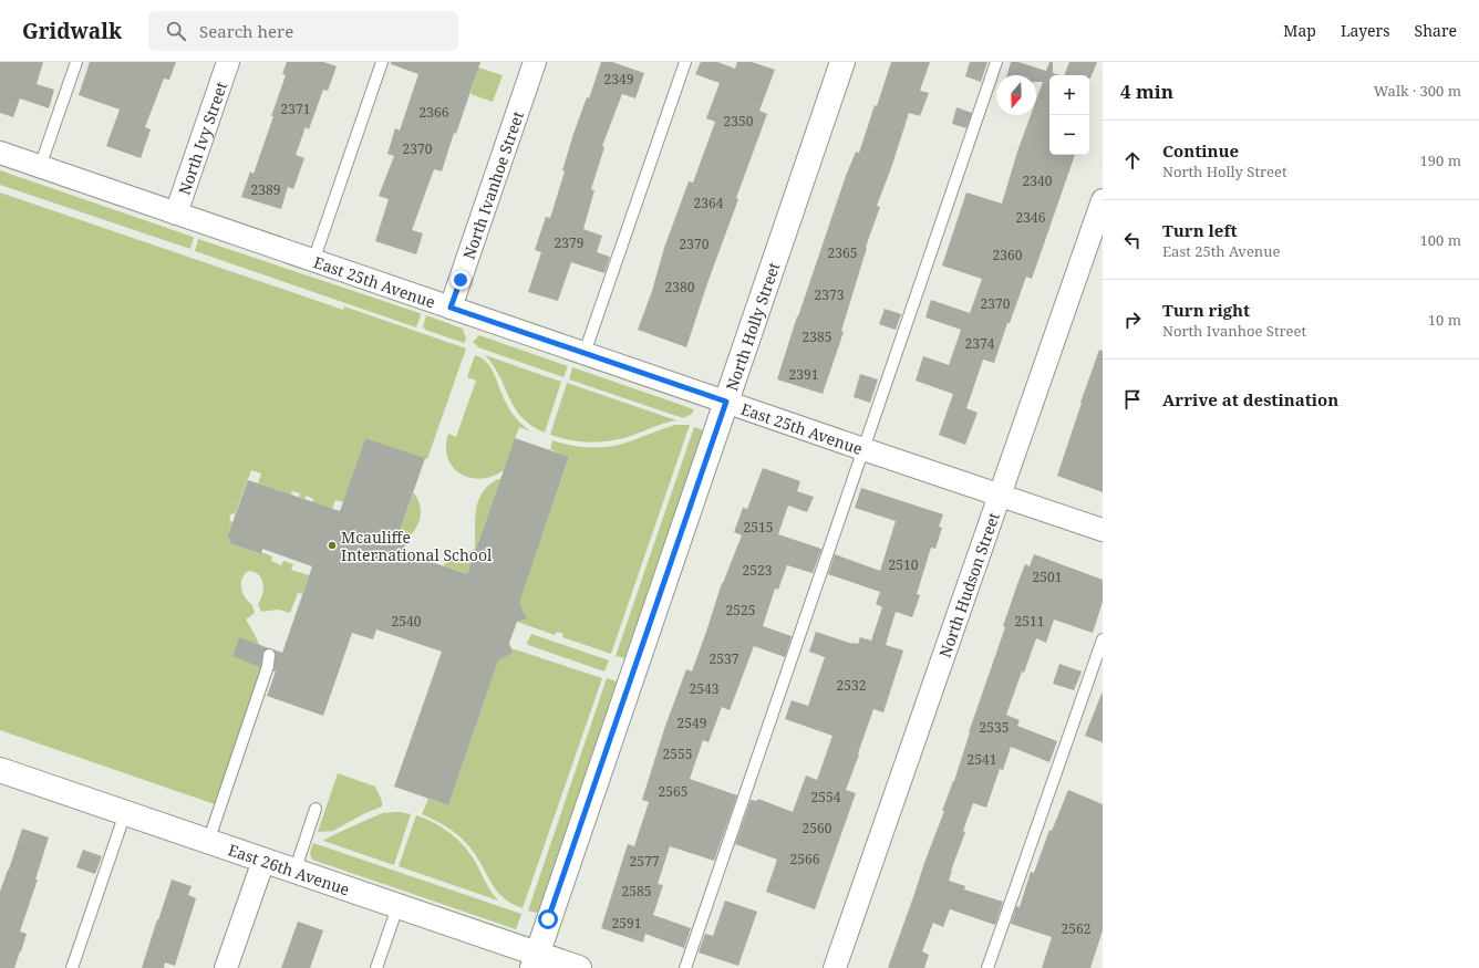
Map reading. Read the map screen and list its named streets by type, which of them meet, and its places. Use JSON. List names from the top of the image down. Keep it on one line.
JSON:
{"streets":{"street":["North Ivy Street","North Ivanhoe Street","East 25th Avenue","North Holly Street","North Hudson Street","East 26th Avenue"]},"crossings":[["North Ivy Street","East 25th Avenue"],["North Ivanhoe Street","East 25th Avenue"],["East 25th Avenue","North Holly Street"],["East 25th Avenue","North Hudson Street"],["North Holly Street","East 26th Avenue"]],"places":["Mcauliffe International School"],"house_numbers":["2349","2371","2366","2350","2370","2340","2389","2364","2346","2379","2370","2365","2360","2380","2373","2370","2385","2374","2391","2515","2510","2523","2501","2525","2540","2511","2537","2532","2543","2549","2535","2555","2541","2565","2554","2560","2566","2577","2585","2591","2562"],"north":"bottom","page":{"header":"Gridwalk","search":"Search here","nav":["Map","Layers","Share"],"heading":["4 min","Walk · 300 m"],"map_buttons":["+","−"],"list":[["Continue","North Holly Street","190 m"],["Turn left","East 25th Avenue","100 m"],["Turn right","North Ivanhoe Street","10 m"],"Arrive at destination"]}}
